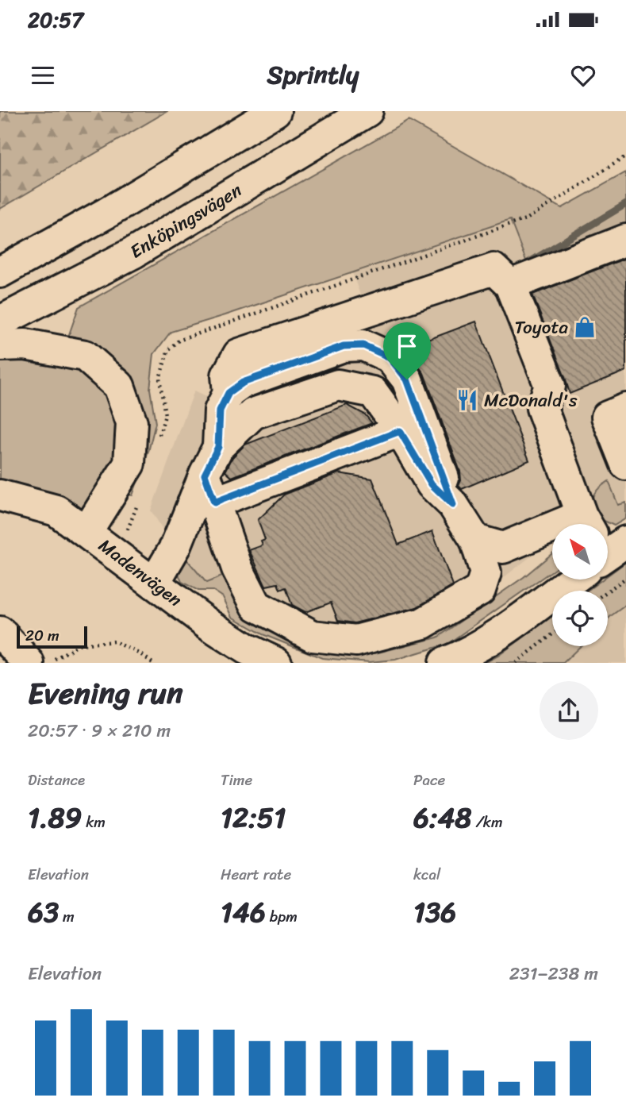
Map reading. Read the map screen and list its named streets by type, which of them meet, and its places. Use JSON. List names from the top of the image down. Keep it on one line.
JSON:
{"streets":{"street":["Enköpingsvägen","Madenvägen"]},"places":{"shop":["Toyota"],"restaurant":["McDonald's"]},"scale_bar":"20 m","north":"top left","page":{"status":"20:57","header":"Sprintly","scale":"20 m","heading":["Evening run","20:57 · 9 × 210 m"],"stats":[["Distance","1.89 km"],["Time","12:51"],["Pace","6:48 /km"],["Elevation","63 m"],["Heart rate","146 bpm"],["kcal","136"]],"chart":["Elevation","231–238 m"]}}
